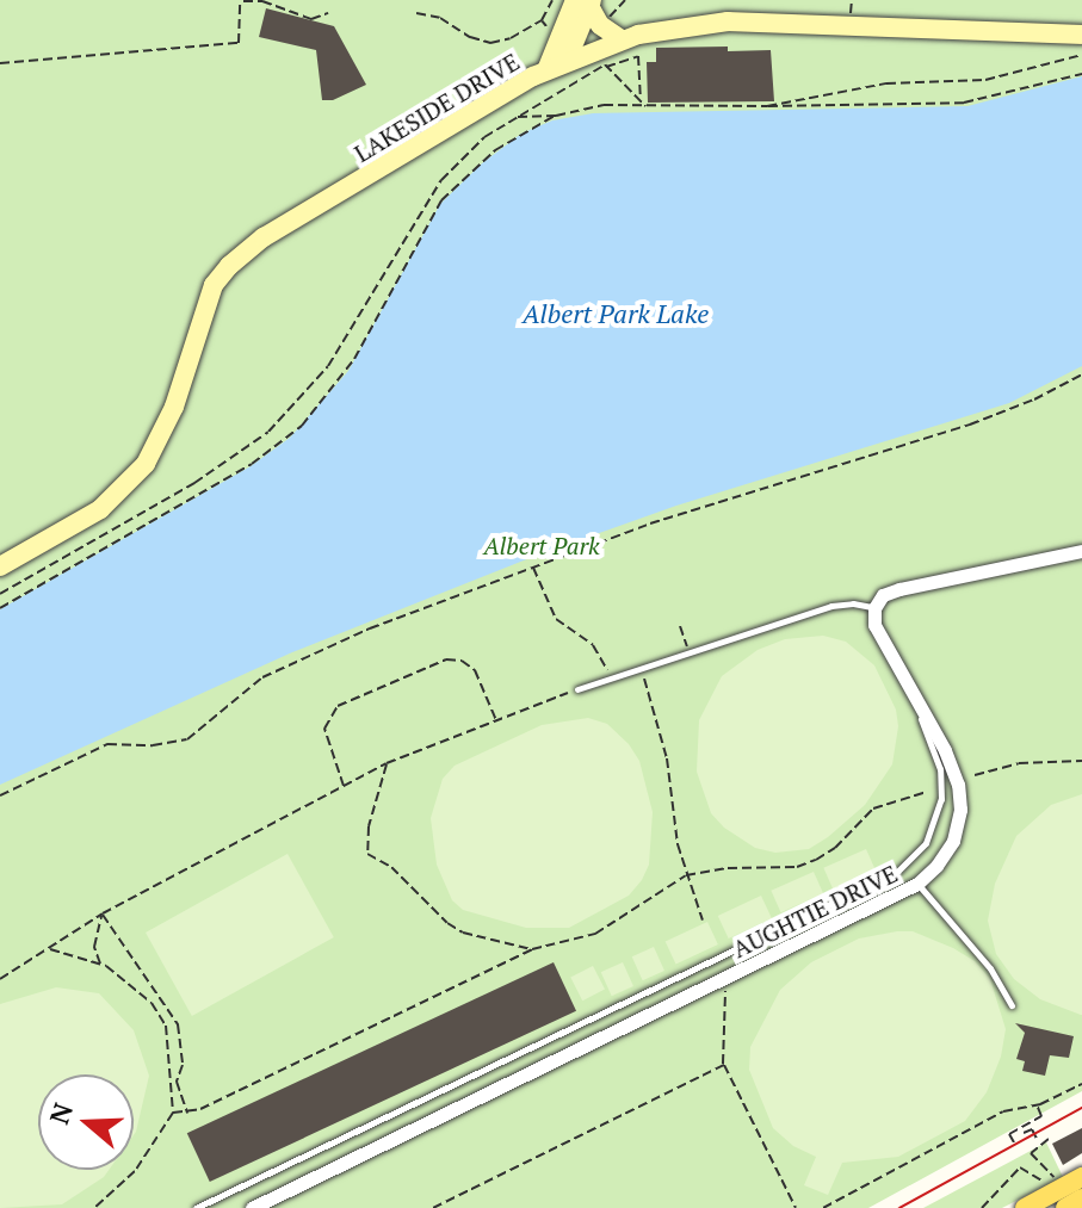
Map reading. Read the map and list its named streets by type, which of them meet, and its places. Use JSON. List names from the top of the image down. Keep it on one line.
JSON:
{"streets":{"street":["LAKESIDE DRIVE","AUGHTIE DRIVE"]},"water":["Albert Park Lake"],"parks":["Albert Park"],"north":"left"}
